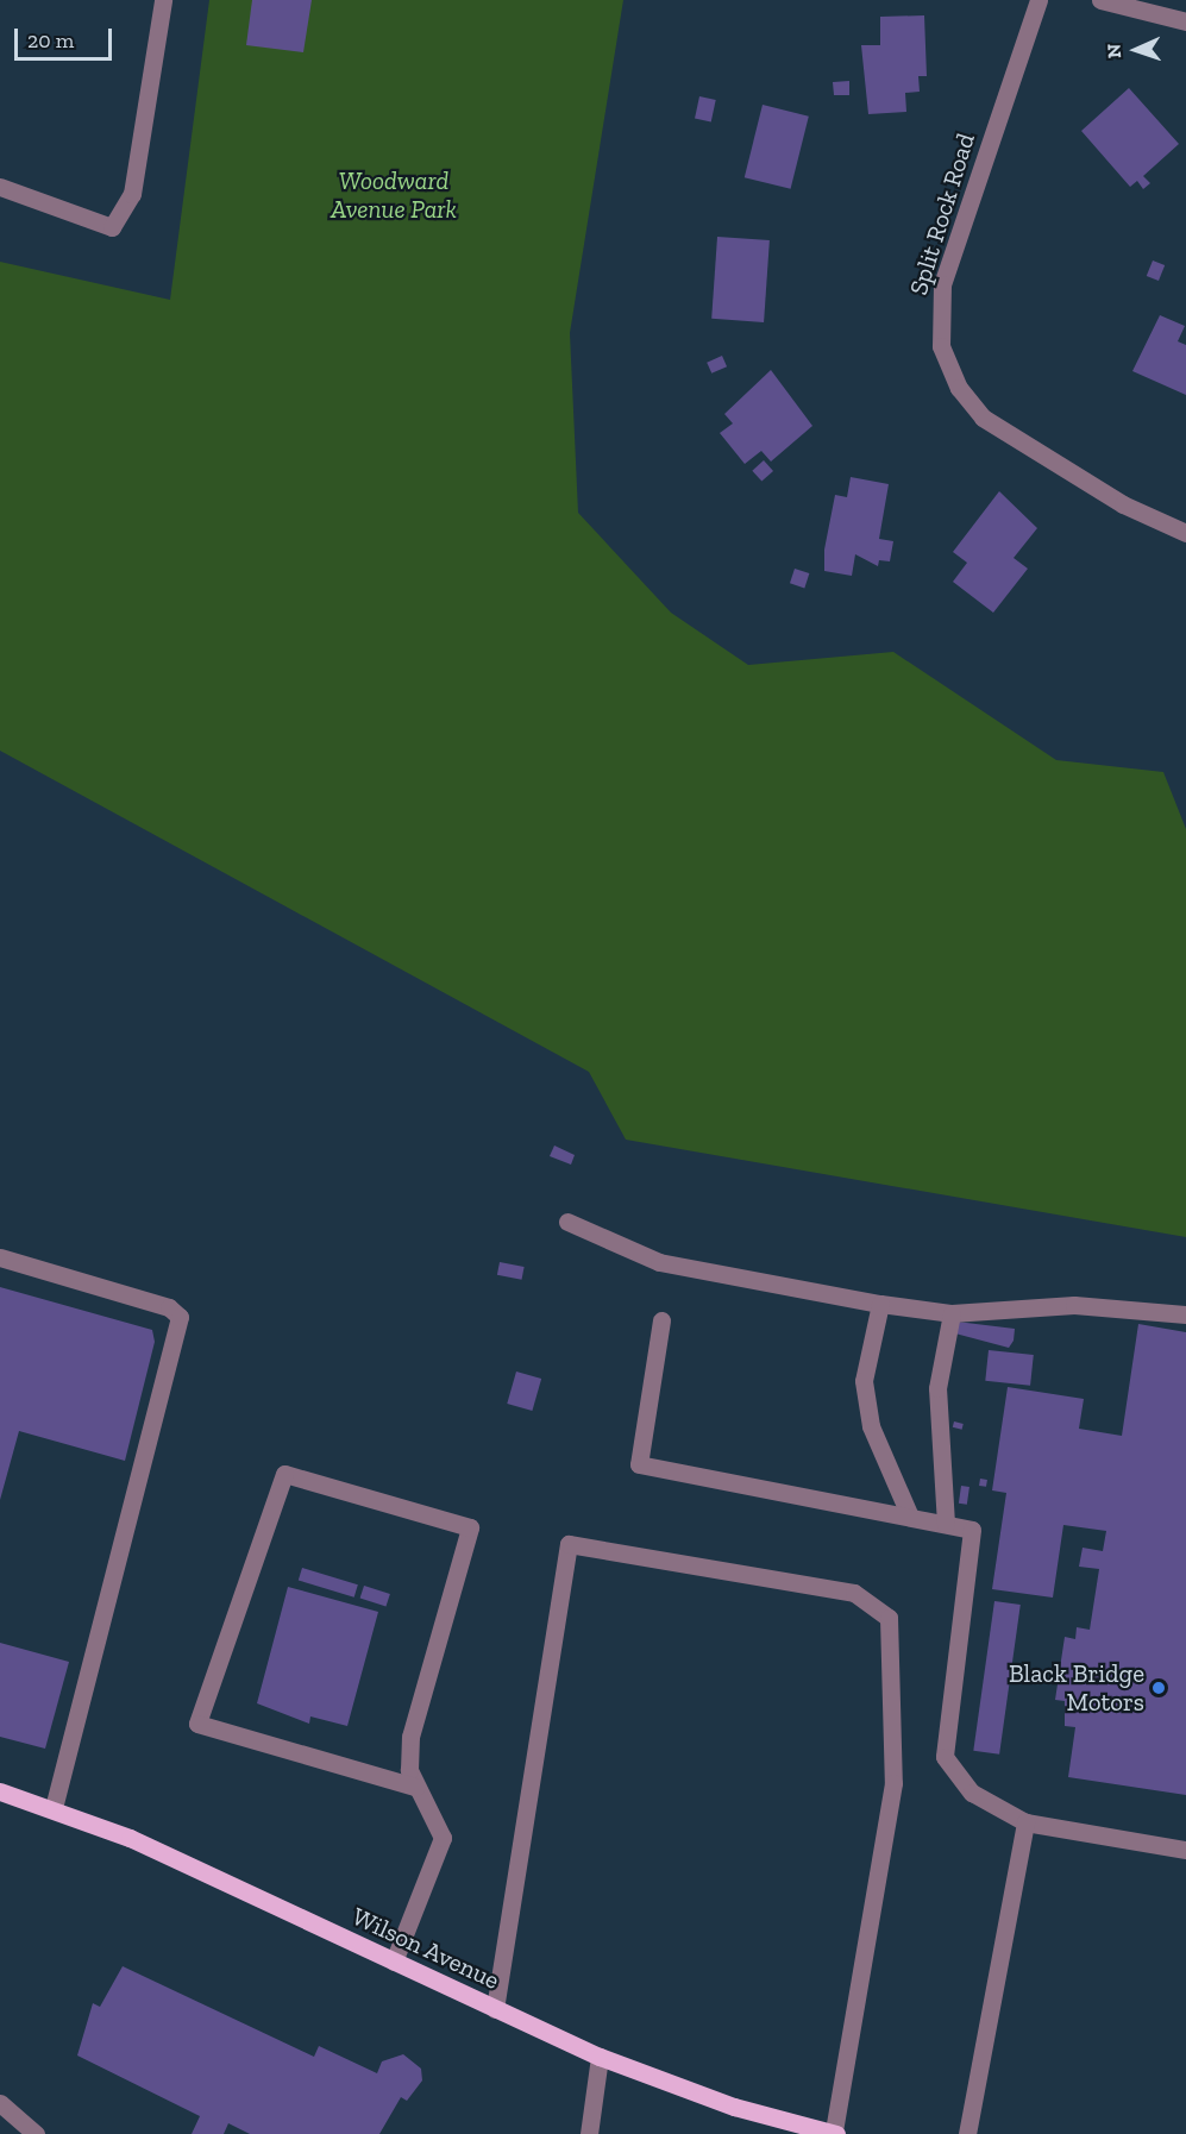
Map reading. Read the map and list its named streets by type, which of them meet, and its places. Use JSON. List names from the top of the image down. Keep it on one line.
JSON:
{"streets":{"main road":["Wilson Avenue"],"street":["Split Rock Road"]},"parks":["Woodward Avenue Park"],"places":["Black Bridge Motors"],"scale_bar":"20 m","north":"left"}
